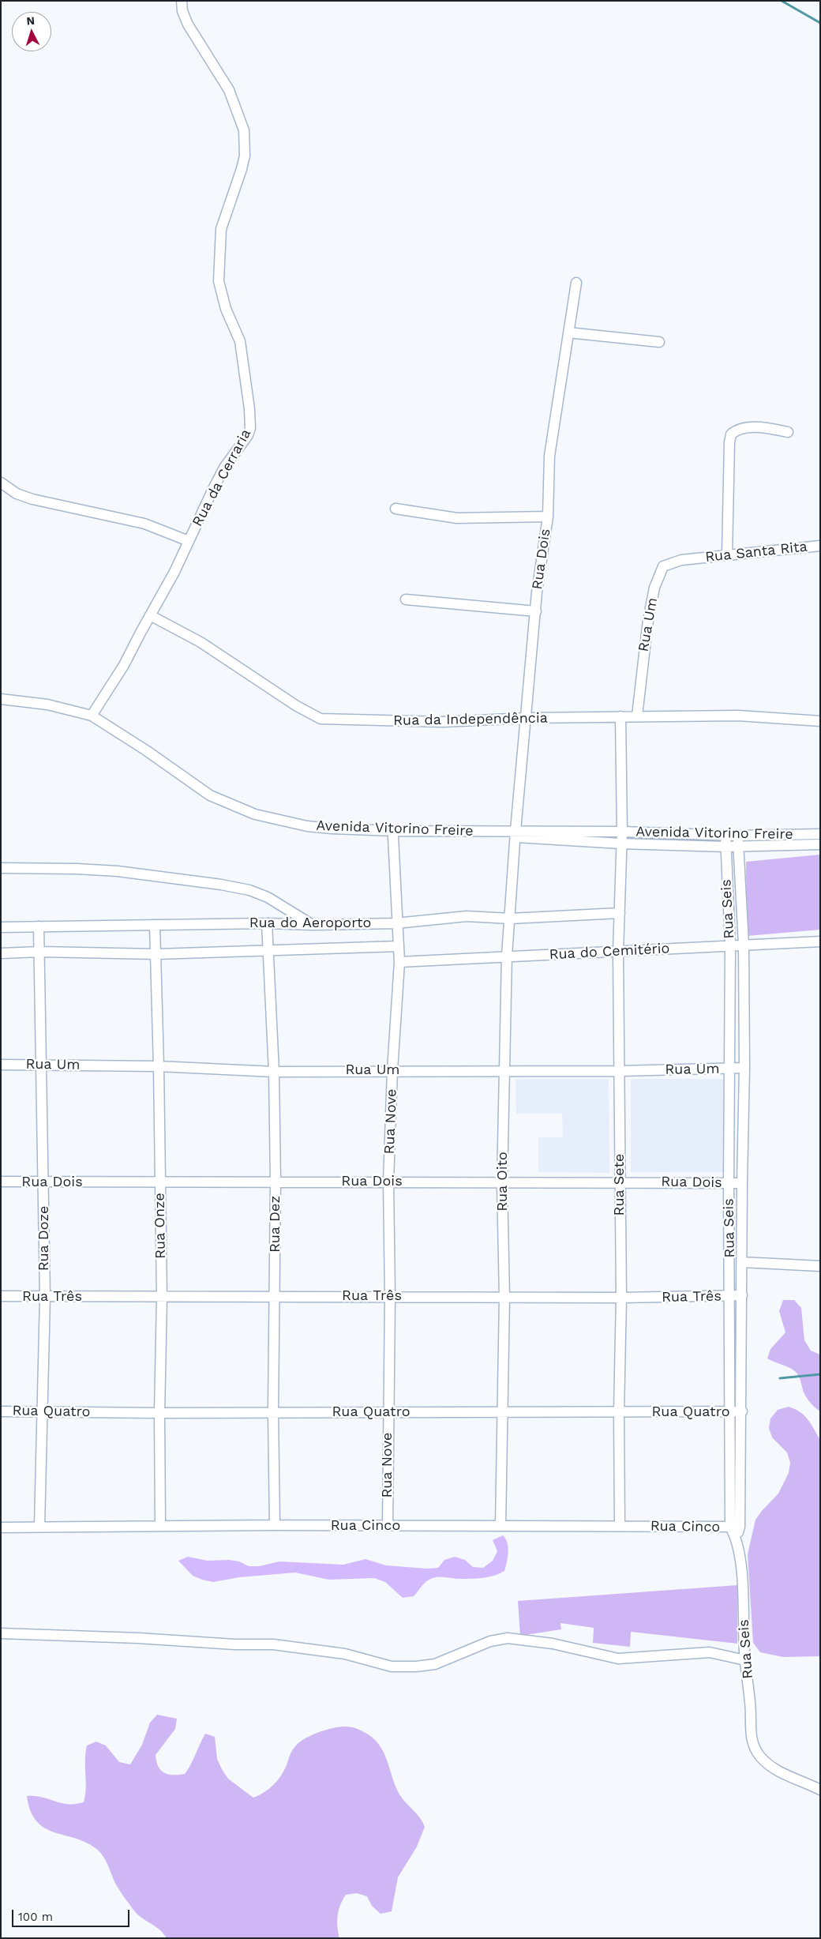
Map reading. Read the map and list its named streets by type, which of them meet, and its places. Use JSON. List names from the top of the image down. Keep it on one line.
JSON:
{"streets":{"street":["Rua da Cerraria","Rua Santa Rita","Rua Dois","Rua Um","Rua da Independência","Avenida Vitorino Freire","Rua Seis","Rua do Aeroporto","Rua do Cemitério","Rua Nove","Rua Oito","Rua Sete","Rua Dez","Rua Onze","Rua Doze","Rua Três","Rua Quatro","Rua Cinco"]},"crossings":[["Rua da Cerraria","Rua da Independência"],["Rua da Cerraria","Avenida Vitorino Freire"],["Rua Santa Rita","Rua Um"],["Rua Dois","Rua da Independência"],["Rua Dois","Avenida Vitorino Freire"],["Rua Dois","Rua Seis"],["Rua Dois","Rua Nove"],["Rua Dois","Rua Oito"],["Rua Dois","Rua Sete"],["Rua Dois","Rua Dez"],["Rua Dois","Rua Onze"],["Rua Dois","Rua Doze"],["Rua Um","Rua da Independência"],["Rua Um","Rua Seis"],["Rua Um","Rua Nove"],["Rua Um","Rua Oito"],["Rua Um","Rua Sete"],["Rua Um","Rua Dez"],["Rua Um","Rua Onze"],["Rua Um","Rua Doze"],["Avenida Vitorino Freire","Rua Seis"],["Avenida Vitorino Freire","Rua Nove"],["Avenida Vitorino Freire","Rua Oito"],["Avenida Vitorino Freire","Rua Sete"],["Rua Seis","Rua do Cemitério"],["Rua Seis","Rua Três"],["Rua Seis","Rua Quatro"],["Rua Seis","Rua Cinco"],["Rua do Aeroporto","Rua Nove"],["Rua do Aeroporto","Rua Oito"],["Rua do Aeroporto","Rua Sete"],["Rua do Aeroporto","Rua Dez"],["Rua do Aeroporto","Rua Onze"],["Rua do Aeroporto","Rua Doze"],["Rua do Cemitério","Rua Nove"],["Rua do Cemitério","Rua Oito"],["Rua do Cemitério","Rua Sete"],["Rua Nove","Rua Três"],["Rua Nove","Rua Quatro"],["Rua Nove","Rua Cinco"],["Rua Oito","Rua Três"],["Rua Oito","Rua Quatro"],["Rua Oito","Rua Cinco"],["Rua Sete","Rua Três"],["Rua Sete","Rua Quatro"],["Rua Sete","Rua Cinco"],["Rua Dez","Rua Três"],["Rua Dez","Rua Quatro"],["Rua Dez","Rua Cinco"],["Rua Onze","Rua Três"],["Rua Onze","Rua Quatro"],["Rua Onze","Rua Cinco"],["Rua Doze","Rua Três"],["Rua Doze","Rua Quatro"],["Rua Doze","Rua Cinco"]],"scale_bar":"100 m","north":"top"}
